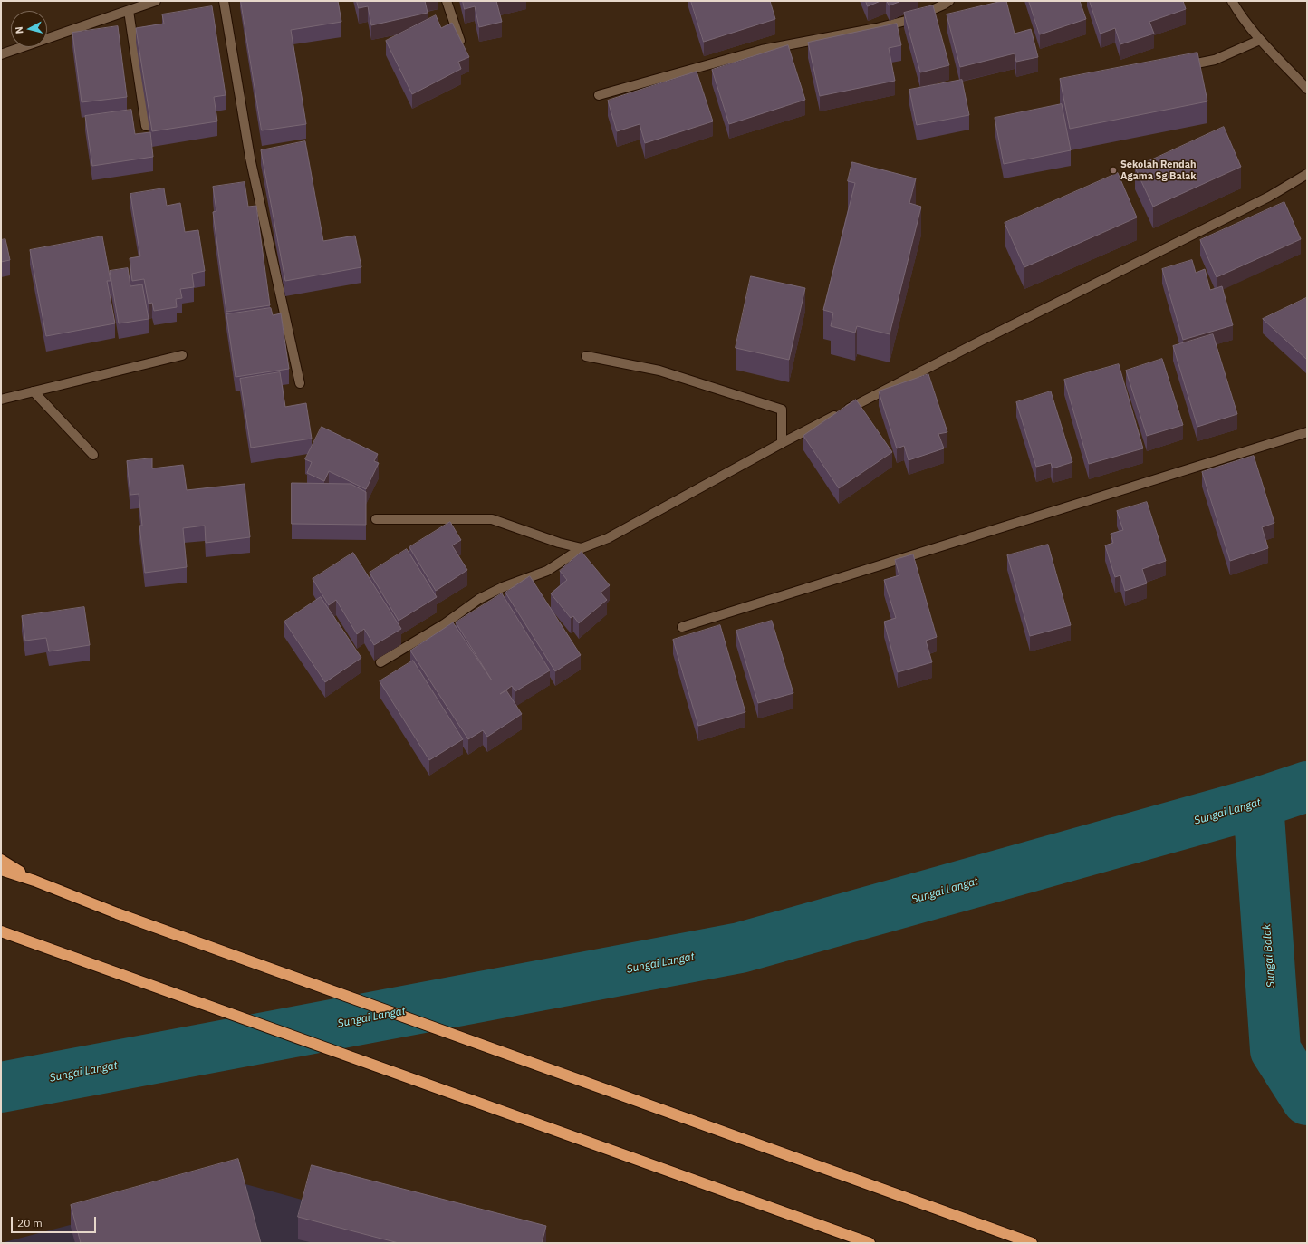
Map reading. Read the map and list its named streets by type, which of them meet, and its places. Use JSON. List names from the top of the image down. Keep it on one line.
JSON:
{"water":["Sungai Langat","Sungai Balak"],"places":["Sekolah Rendah Agama Sg Balak"],"scale_bar":"20 m","north":"left"}
